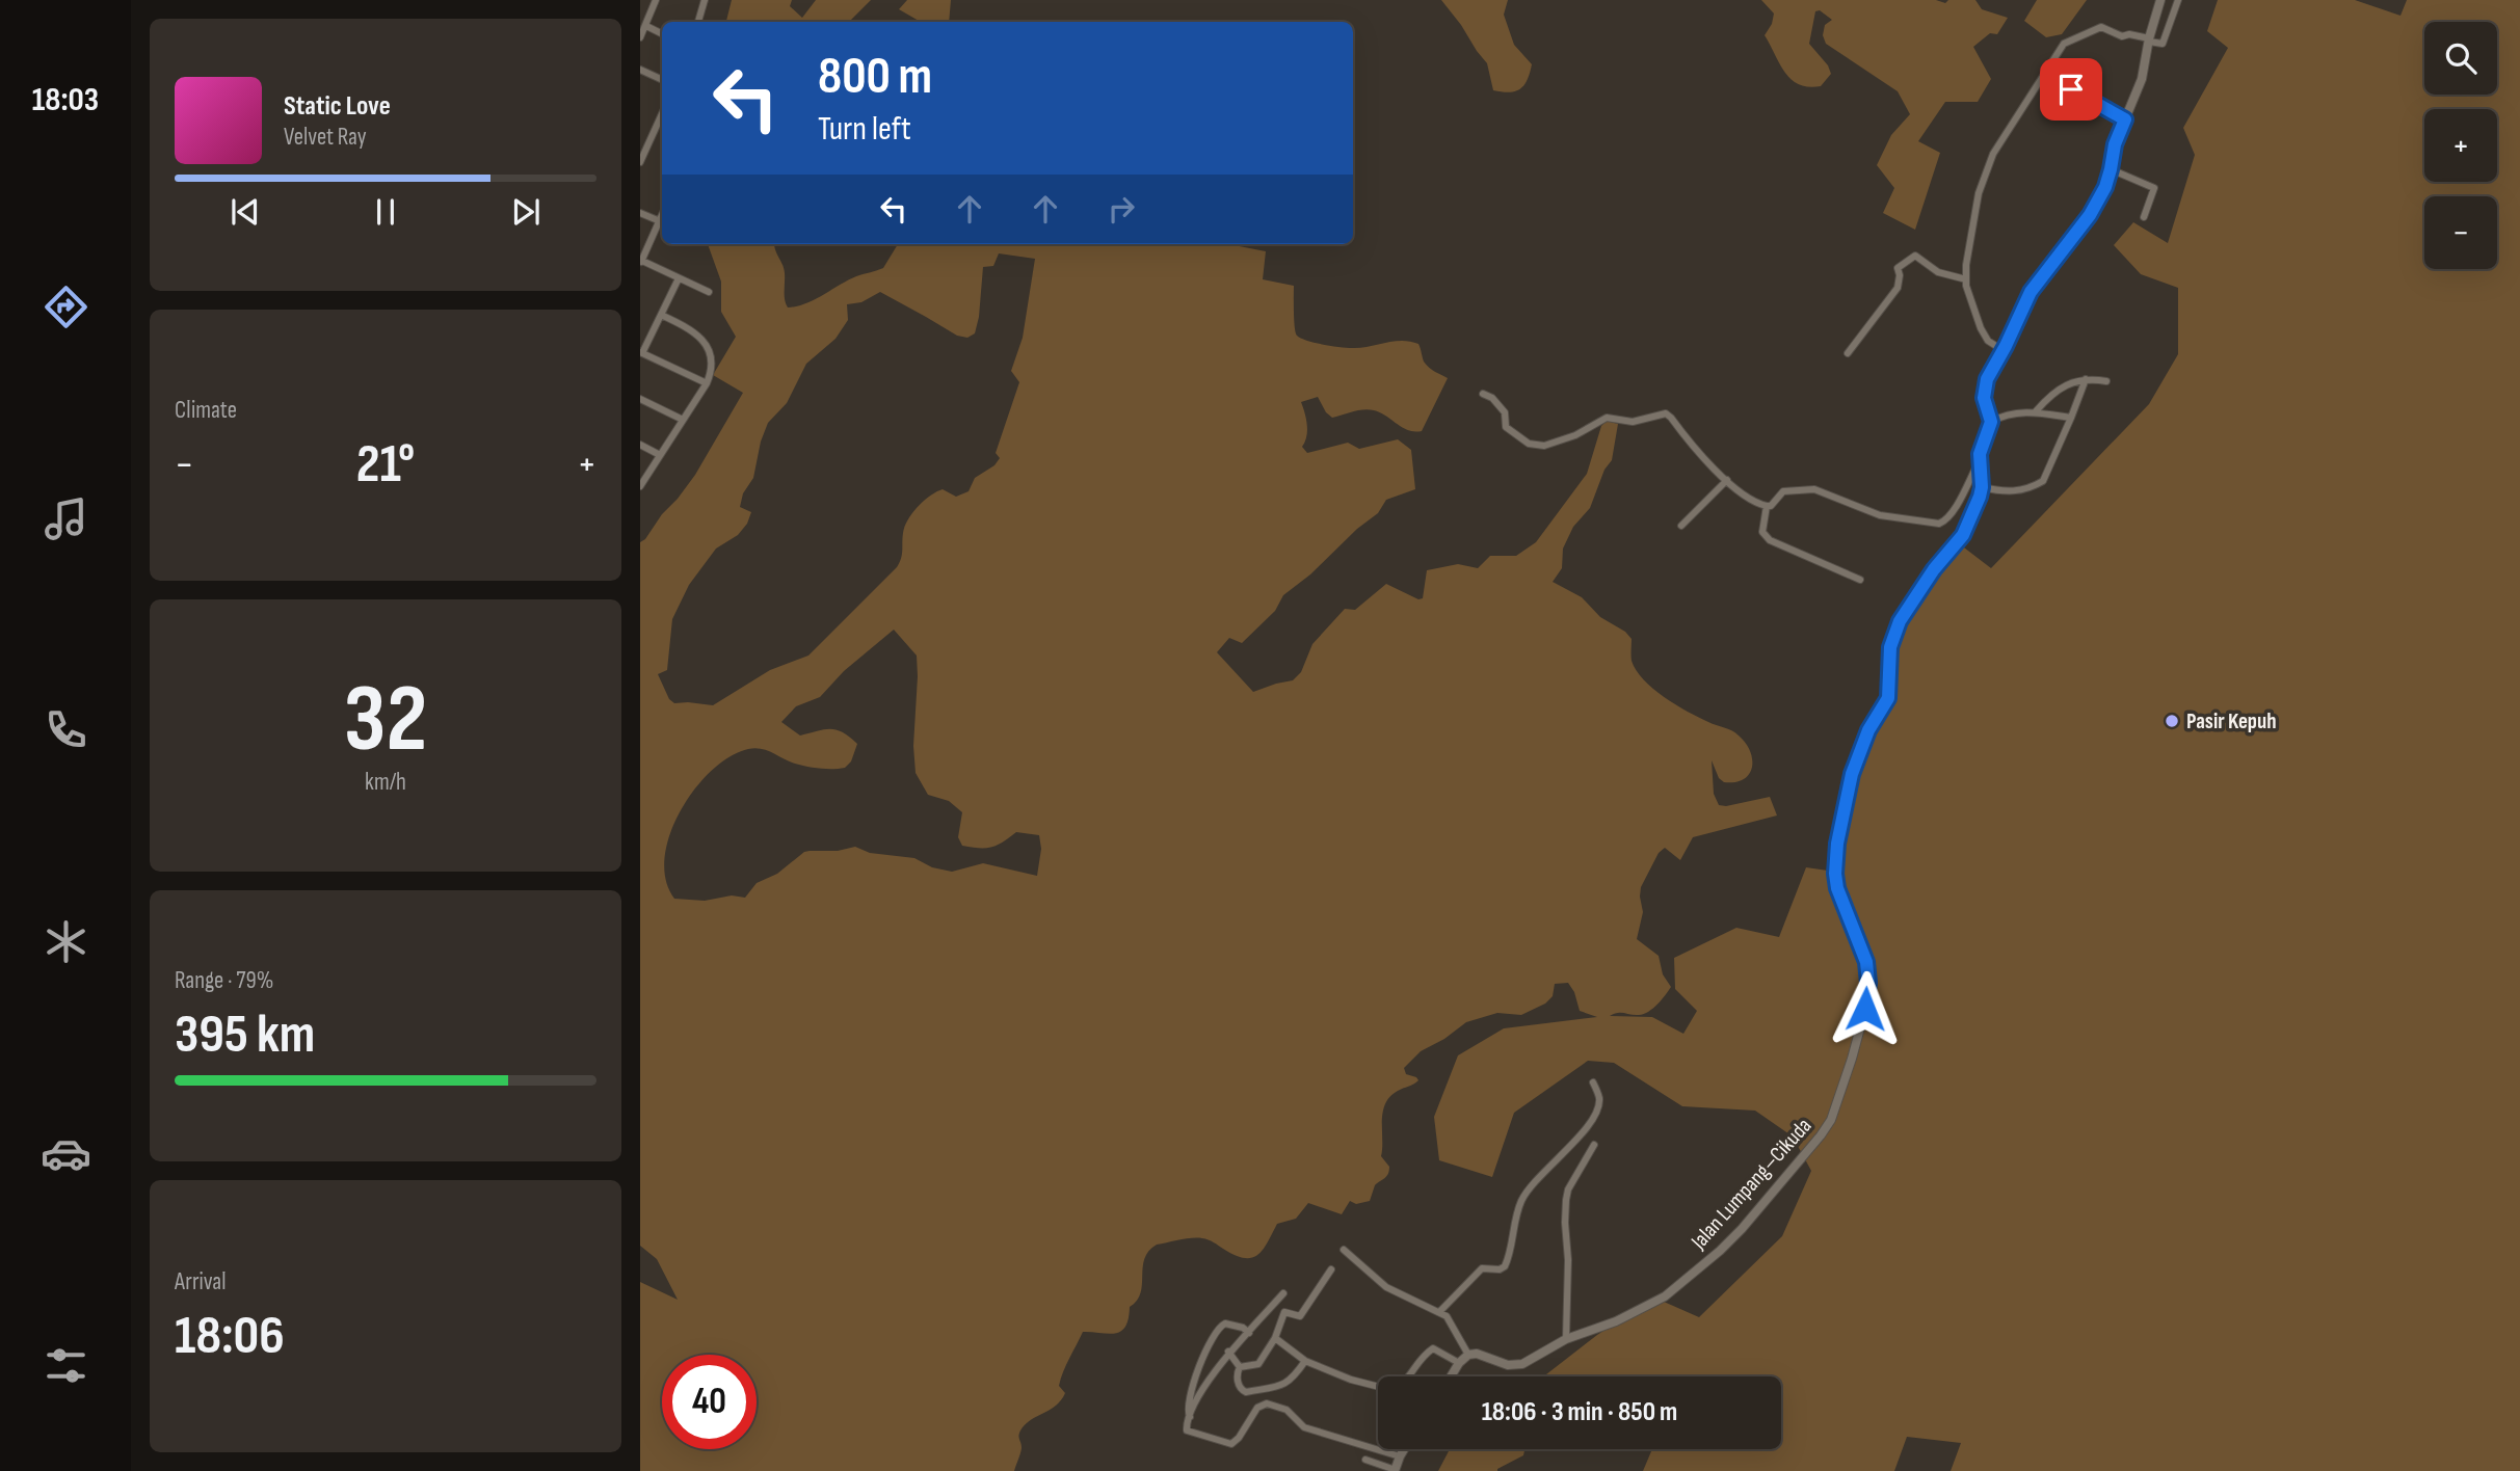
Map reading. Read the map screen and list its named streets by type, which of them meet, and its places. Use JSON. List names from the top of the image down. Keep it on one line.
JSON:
{"streets":{"street":["Jalan Lumpang–Cikuda"]},"places":["Pasir Kepuh"],"page":{"tabs":"18:03","map_buttons":["+","−"],"turn":["800 m","Turn left"],"song":["Static Love","Velvet Ray"],"tile":["Climate",["32","km/h"],["Range · 79%","395 km"],["Arrival","18:06"]],"heat":["−","21°","+"],"limit":"40","trip":"18:06 · 3 min · 850 m"}}
